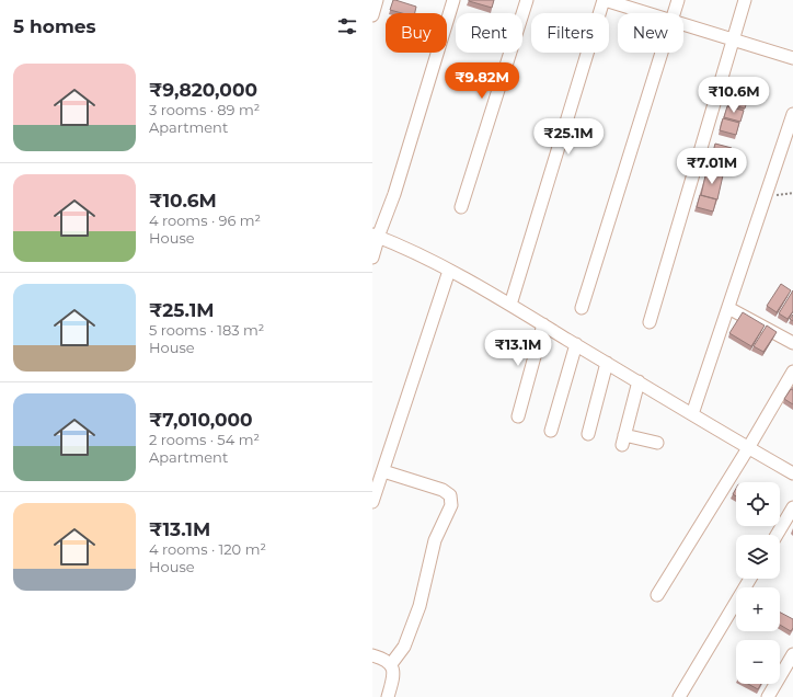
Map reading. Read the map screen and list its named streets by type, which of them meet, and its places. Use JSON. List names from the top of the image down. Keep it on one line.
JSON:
{"page":{"heading":"5 homes","chip":["Buy","Rent","Filters","New"],"list":[{"name":"₹9,820,000","note":"3 rooms · 89 m² · Apartment"},{"name":"₹10.6M","note":"4 rooms · 96 m² · House"},{"name":"₹25.1M","note":"5 rooms · 183 m² · House"},{"name":"₹7,010,000","note":"2 rooms · 54 m² · Apartment"},{"name":"₹13.1M","note":"4 rooms · 120 m² · House"}],"price":["₹9.82M","₹10.6M","₹25.1M","₹7.01M","₹13.1M"],"map_buttons":["+","−"]}}
